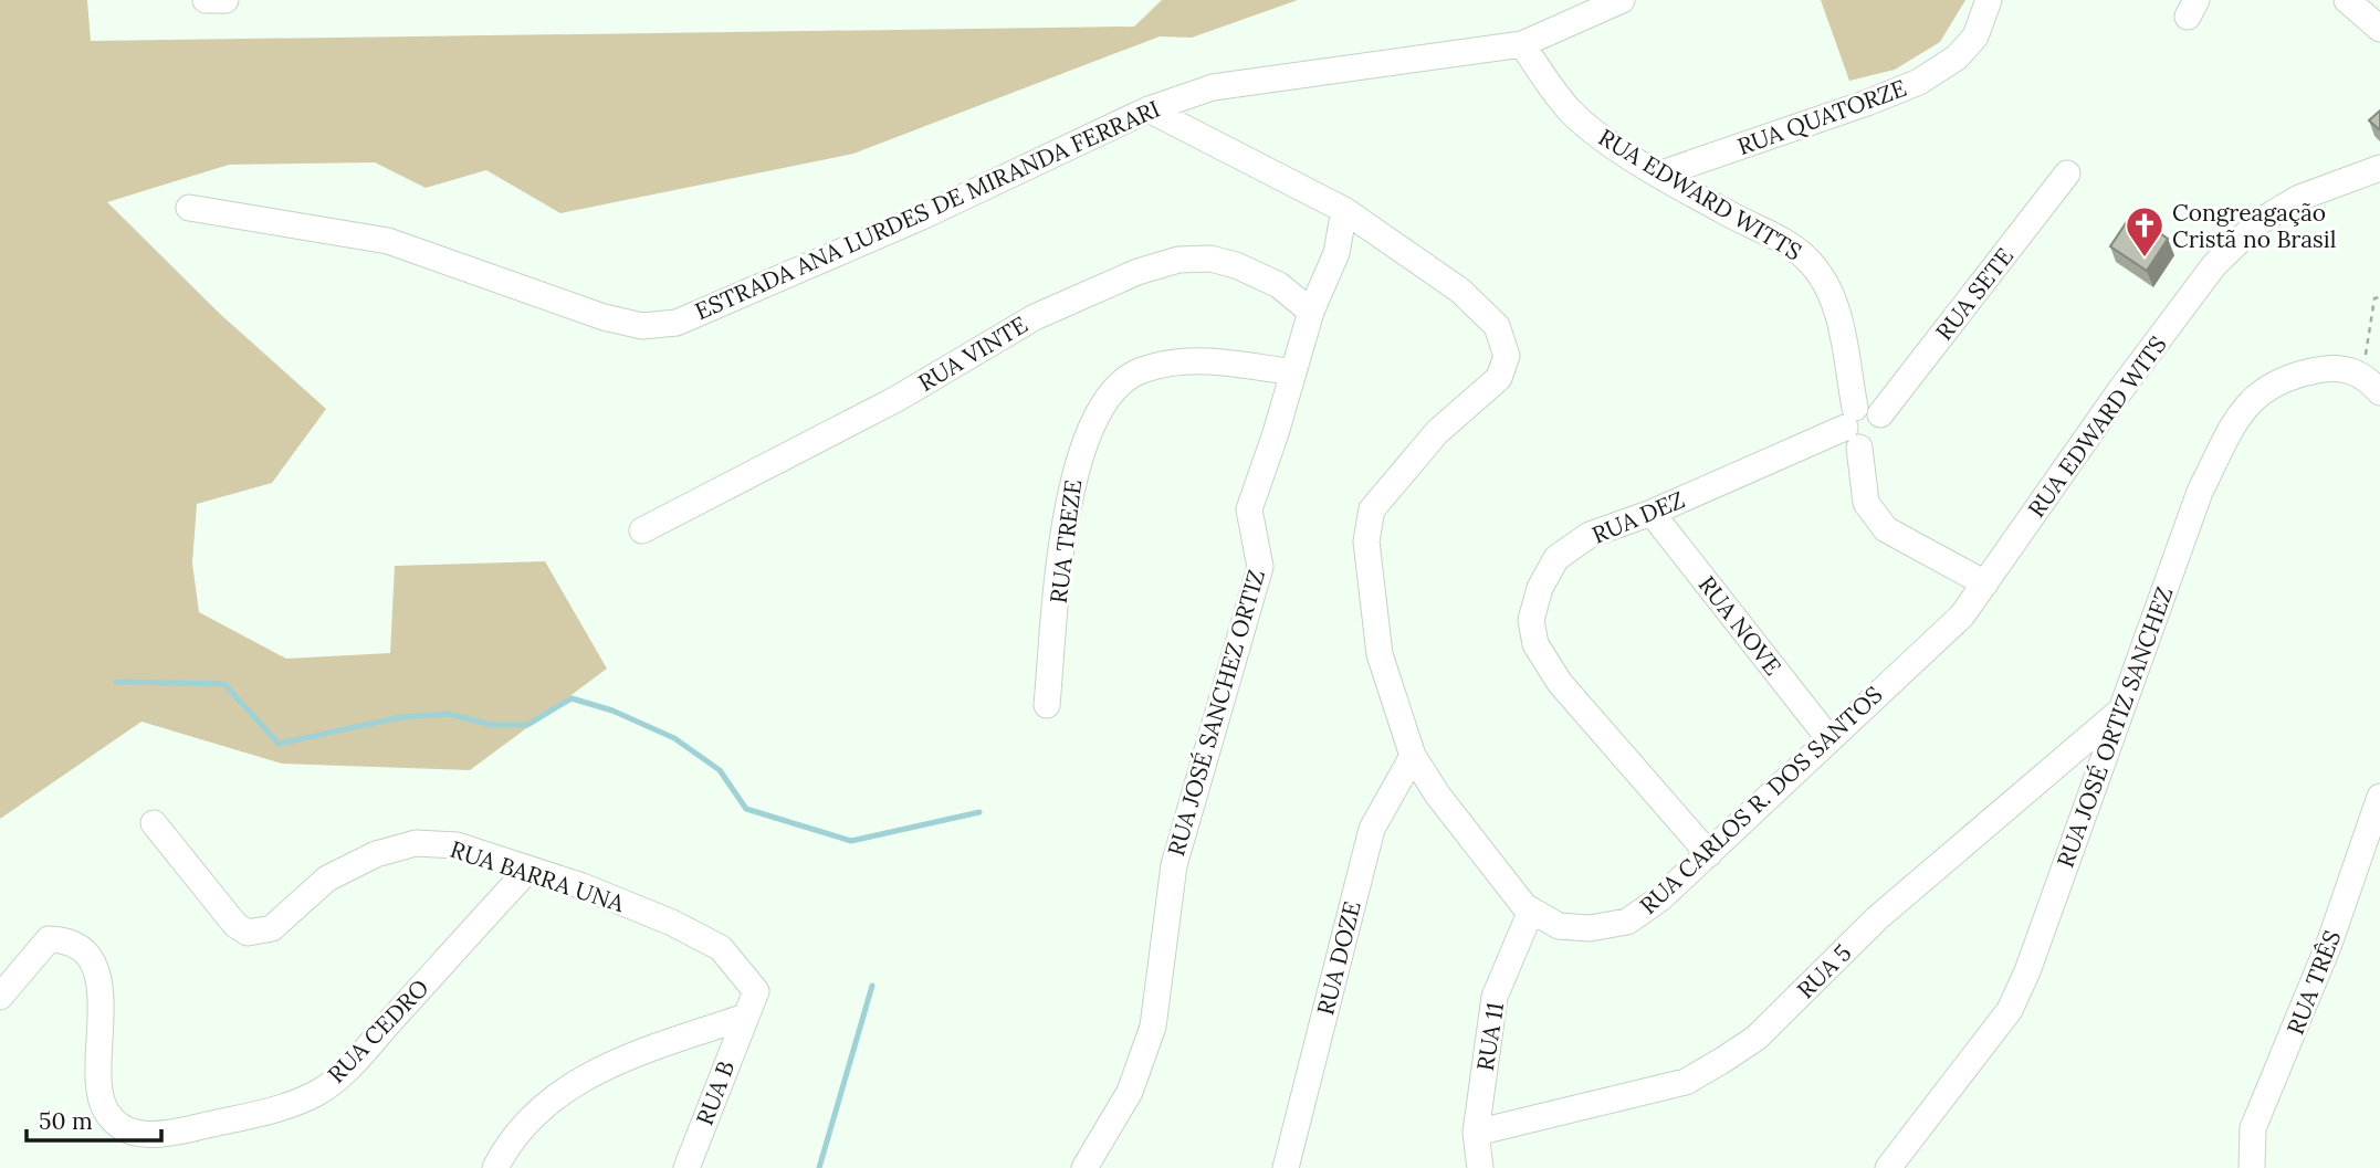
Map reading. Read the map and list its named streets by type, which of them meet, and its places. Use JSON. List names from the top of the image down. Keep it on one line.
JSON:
{"streets":{"street":["RUA QUATORZE","RUA EDWARD WITTS","ESTRADA ANA LURDES DE MIRANDA FERRARI","RUA SETE","RUA VINTE","RUA EDWARD WITS","RUA DEZ","RUA TREZE","RUA NOVE","RUA JOSÉ SANCHEZ ORTIZ","RUA JOSÉ ORTIZ SANCHEZ","RUA CARLOS R. DOS SANTOS","RUA BARRA UNA","RUA DOZE","RUA 5","RUA TRÊS","RUA CEDRO","RUA 11","RUA B"]},"crossings":[["RUA QUATORZE","RUA EDWARD WITTS"],["RUA EDWARD WITTS","ESTRADA ANA LURDES DE MIRANDA FERRARI"],["RUA EDWARD WITTS","RUA DEZ"],["ESTRADA ANA LURDES DE MIRANDA FERRARI","RUA CARLOS R. DOS SANTOS"],["RUA VINTE","RUA JOSÉ SANCHEZ ORTIZ"],["RUA EDWARD WITS","RUA CARLOS R. DOS SANTOS"],["RUA DEZ","RUA NOVE"],["RUA DEZ","RUA CARLOS R. DOS SANTOS"],["RUA TREZE","RUA JOSÉ SANCHEZ ORTIZ"],["RUA NOVE","RUA CARLOS R. DOS SANTOS"],["RUA JOSÉ SANCHEZ ORTIZ","RUA CARLOS R. DOS SANTOS"],["RUA JOSÉ ORTIZ SANCHEZ","RUA 5"],["RUA CARLOS R. DOS SANTOS","RUA DOZE"],["RUA CARLOS R. DOS SANTOS","RUA 11"],["RUA BARRA UNA","RUA CEDRO"],["RUA BARRA UNA","RUA B"],["RUA 5","RUA 11"]],"places":{"church":["Congreagação Cristã no Brasil"]},"scale_bar":"50 m"}
